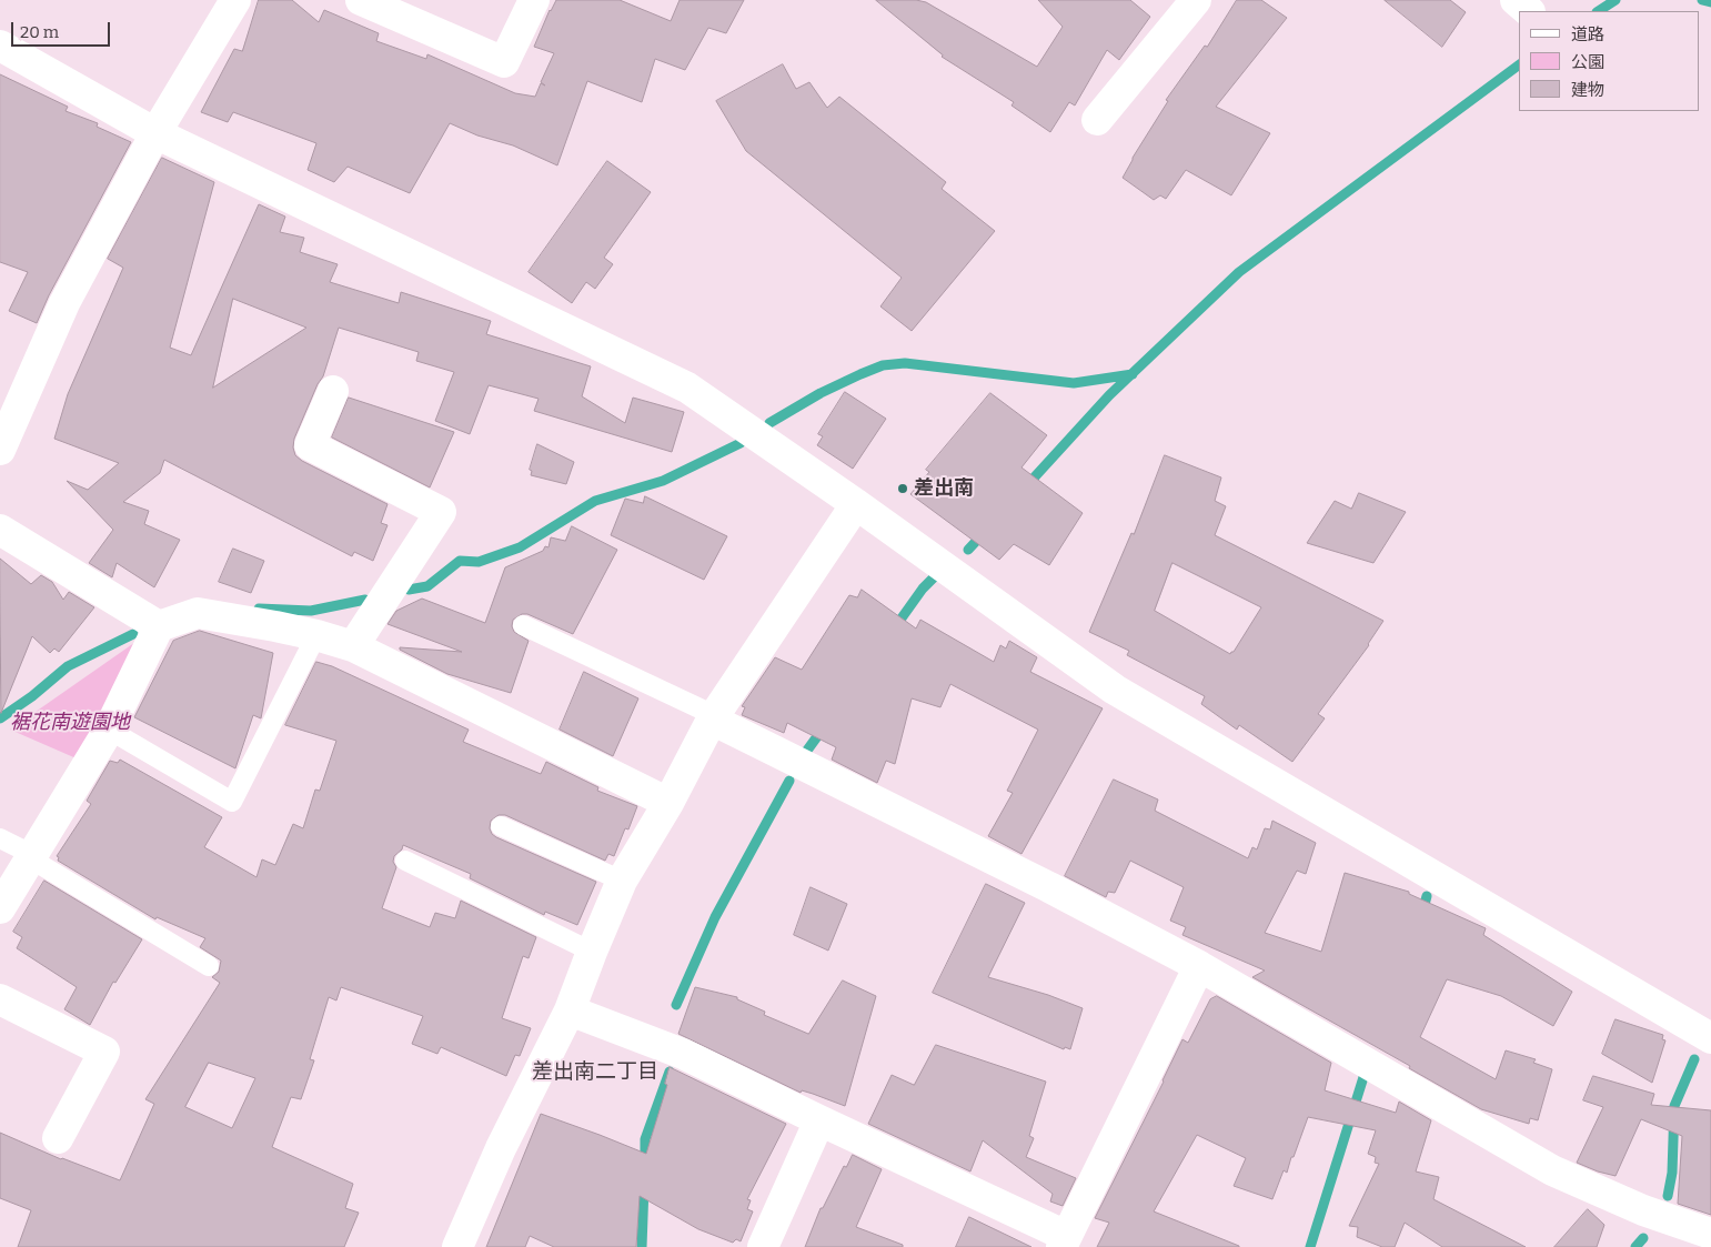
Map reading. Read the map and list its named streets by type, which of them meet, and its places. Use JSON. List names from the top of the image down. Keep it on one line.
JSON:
{"districts":["差出南二丁目"],"parks":["裾花南遊園地"],"places":["差出南"],"legend":["道路","公園","建物"],"scale_bar":"20 m"}
